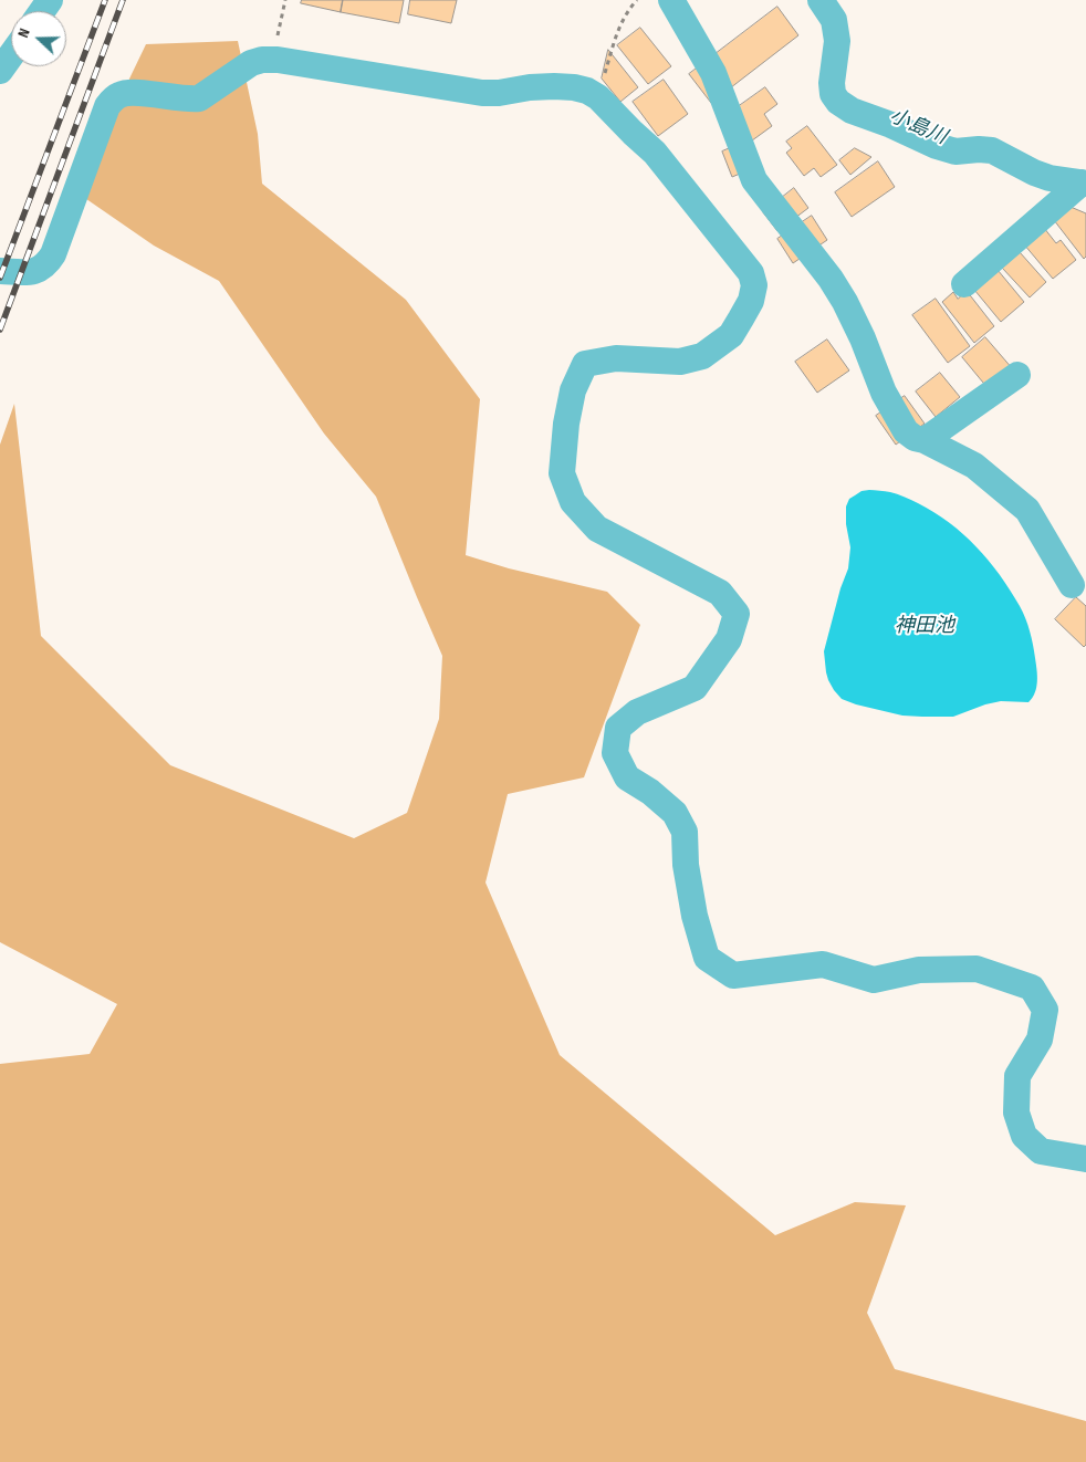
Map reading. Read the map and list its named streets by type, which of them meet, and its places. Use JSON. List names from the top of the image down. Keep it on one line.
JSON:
{"water":["小島川","神田池"],"north":"left"}
